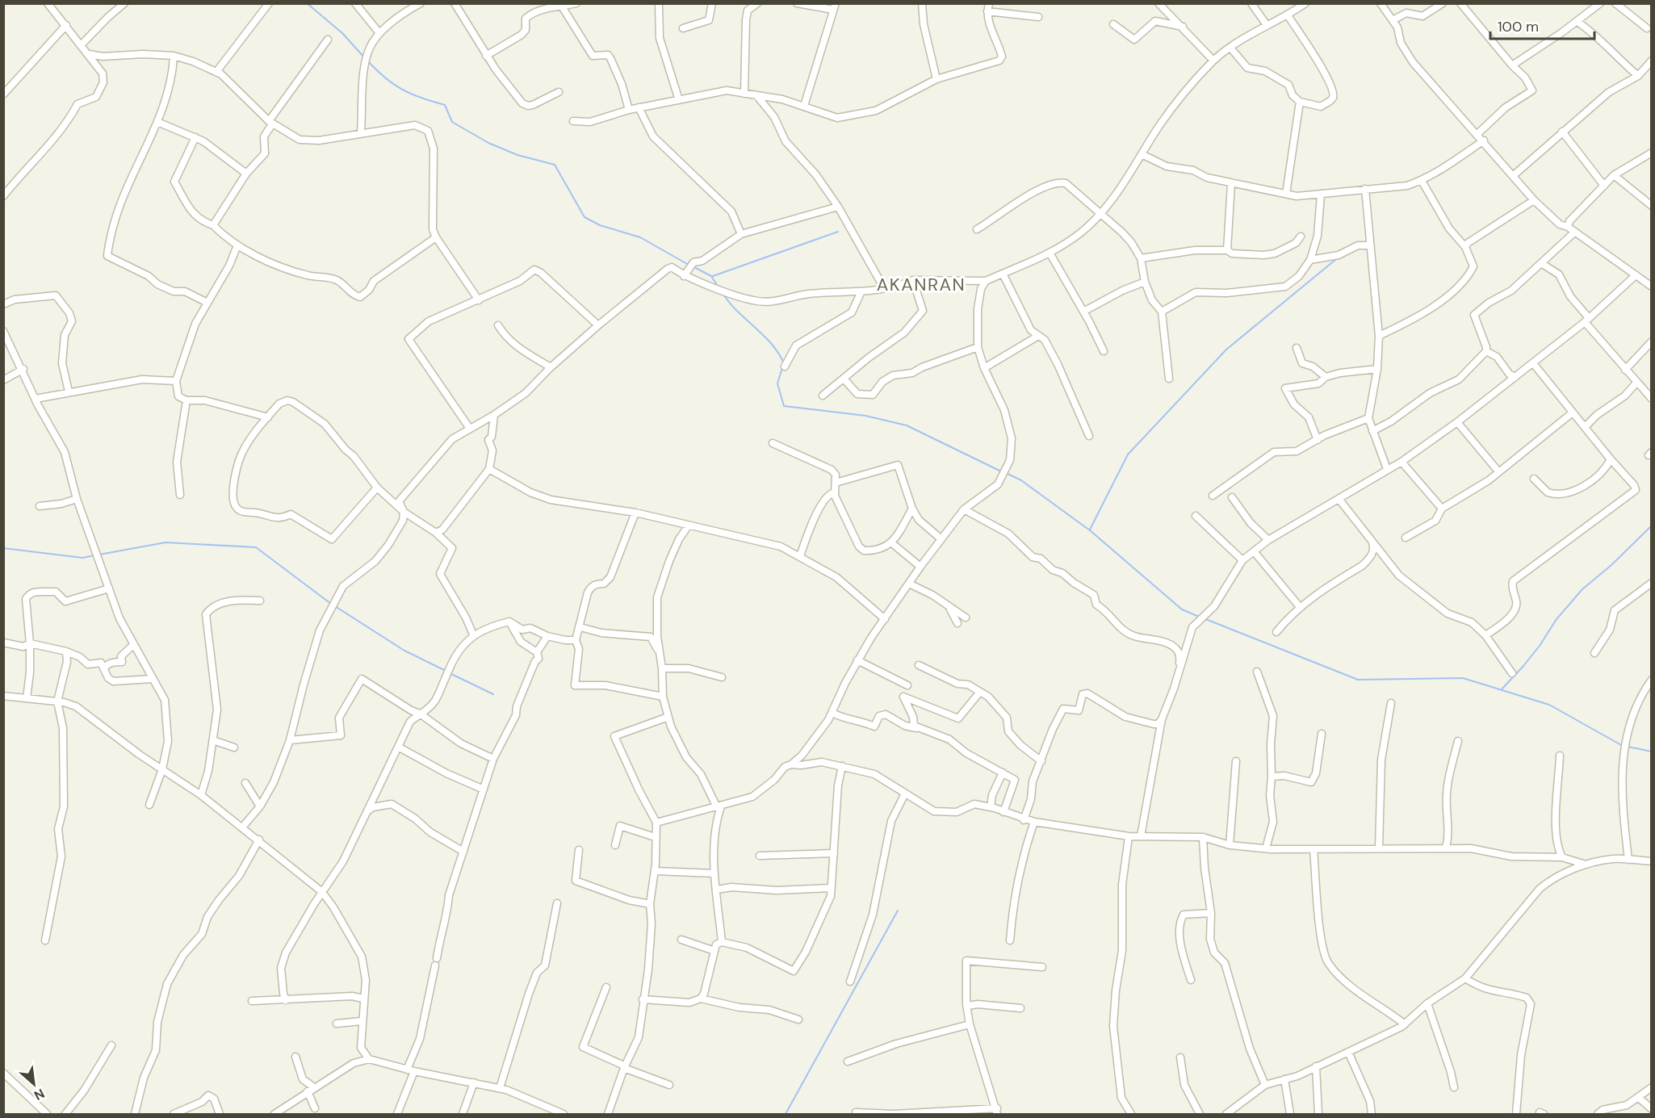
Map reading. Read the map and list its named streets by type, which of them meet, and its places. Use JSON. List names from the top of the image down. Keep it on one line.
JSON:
{"districts":["AKANRAN"],"scale_bar":"100 m","north":"bottom right"}
